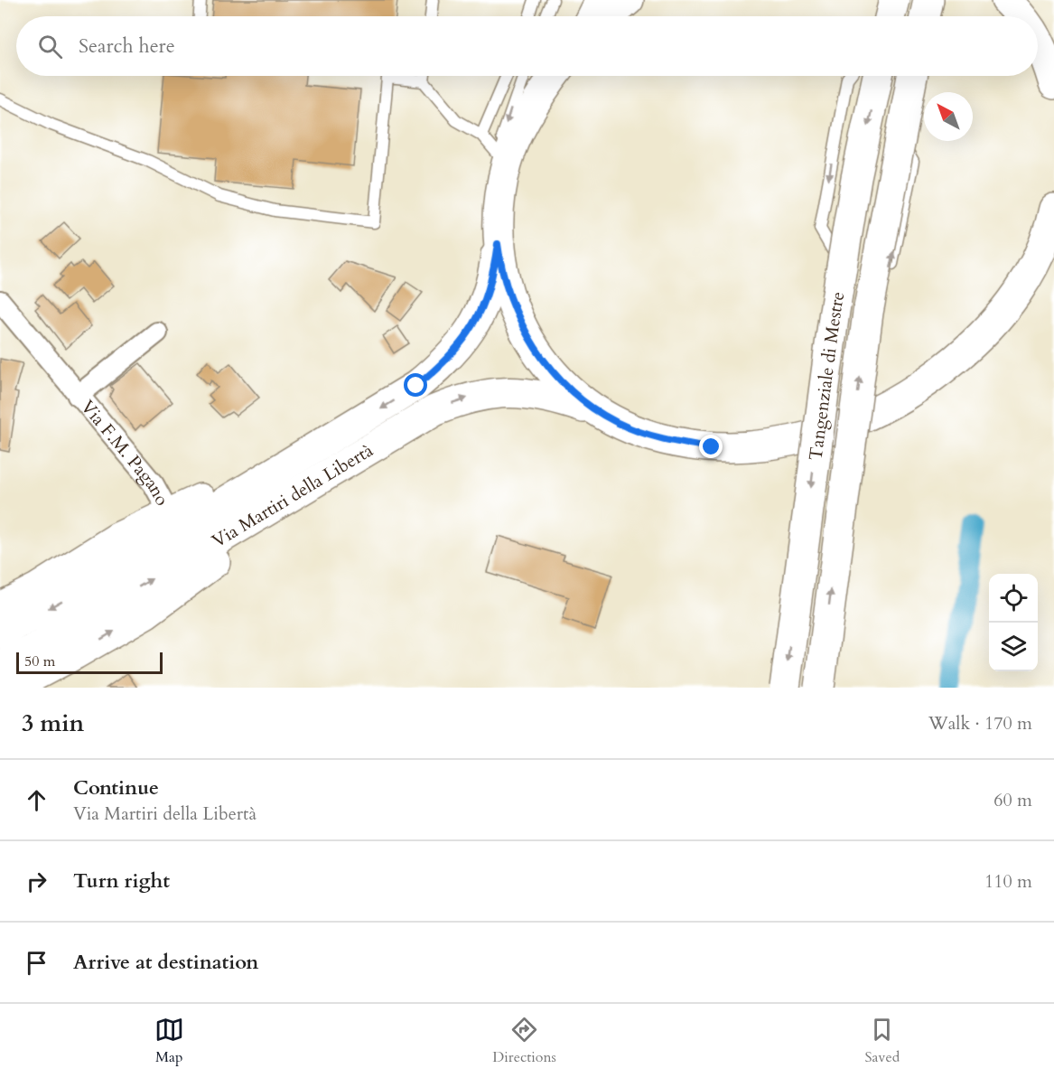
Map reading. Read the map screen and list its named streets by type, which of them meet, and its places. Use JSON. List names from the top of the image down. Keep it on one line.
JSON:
{"streets":{"main road":["Tangenziale di Mestre","Via Martiri della Libertà"],"street":["Via F.M. Pagano"]},"crossings":[["Via F.M. Pagano","Via Martiri della Libertà"]],"scale_bar":"50 m","north":"top left","page":{"search":"Search here","scale":"50 m","heading":["3 min","Walk · 170 m"],"list":[["Continue","Via Martiri della Libertà","60 m"],["Turn right","110 m"],"Arrive at destination"],"nav":["Map","Directions","Saved"]}}
